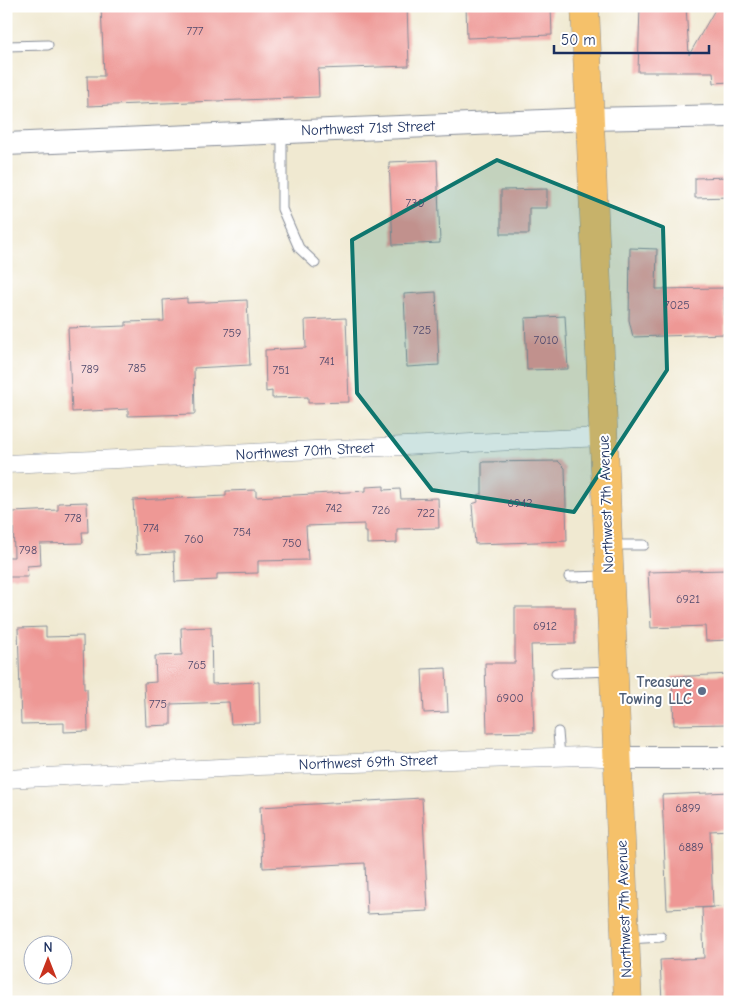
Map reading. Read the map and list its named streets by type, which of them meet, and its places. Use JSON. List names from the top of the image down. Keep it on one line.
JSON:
{"streets":{"main road":["Northwest 7th Avenue"],"street":["Northwest 71st Street","Northwest 70th Street","Northwest 69th Street"]},"crossings":[["Northwest 71st Street","Northwest 7th Avenue"],["Northwest 70th Street","Northwest 7th Avenue"],["Northwest 7th Avenue","Northwest 69th Street"]],"places":["Treasure Towing LLC"],"house_numbers":["777","730","7025","725","759","7010","741","785","789","751","6942","742","726","722","778","774","754","760","750","798","6921","6912","765","6900","775","6899","6889"],"scale_bar":"50 m","north":"top"}
